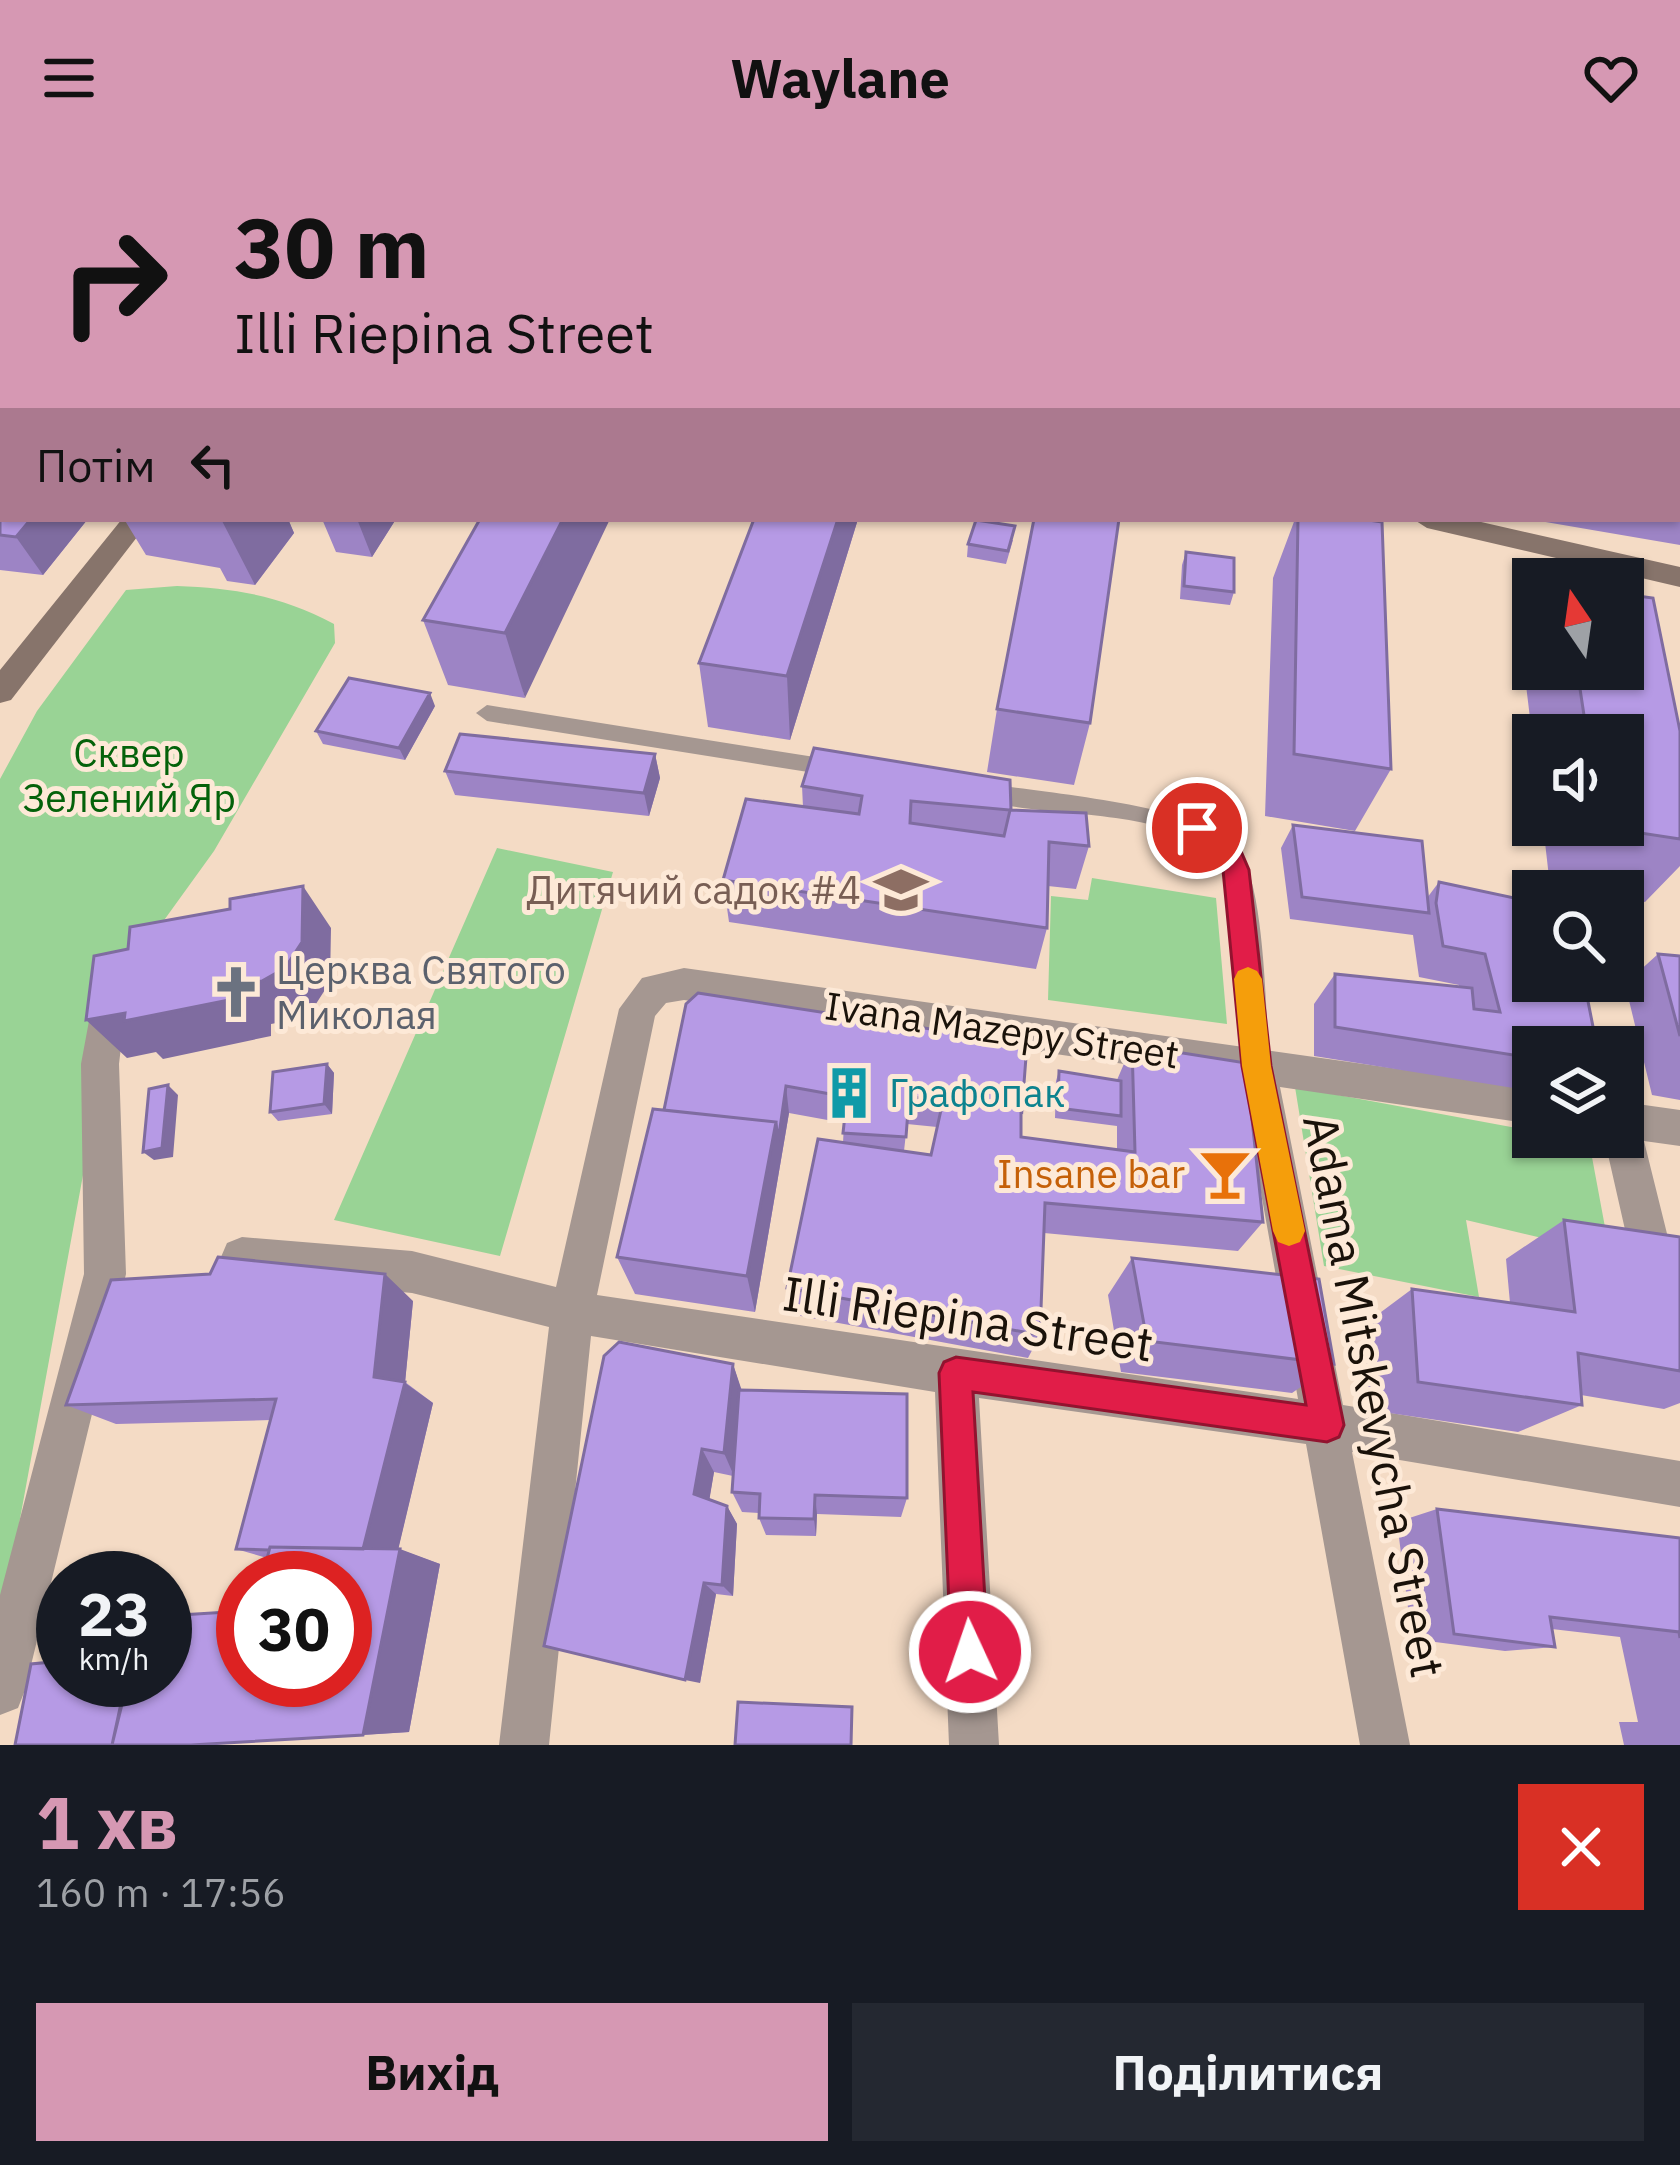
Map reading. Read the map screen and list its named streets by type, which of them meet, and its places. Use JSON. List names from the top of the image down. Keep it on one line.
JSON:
{"streets":{"street":["Ivana Mazepy Street","Illi Riepina Street","Adama Mitskevycha Street"]},"crossings":[["Ivana Mazepy Street","Illi Riepina Street"],["Ivana Mazepy Street","Adama Mitskevycha Street"],["Illi Riepina Street","Adama Mitskevycha Street"]],"parks":["Сквер Зелений Яр"],"places":{"school or university":["Дитячий садок #4"],"church":["Церква Святого Миколая"],"building":["Графопак"],"bar":["Insane bar"]},"north":"top","page":{"header":"Waylane","turn":["30 m","Illi Riepina Street"],"then":"Потім","speed":"23 km/h","limit":"30","heading":["1 хв","160 m · 17:56"],"buttons":["Вихід","Поділитися"]}}
